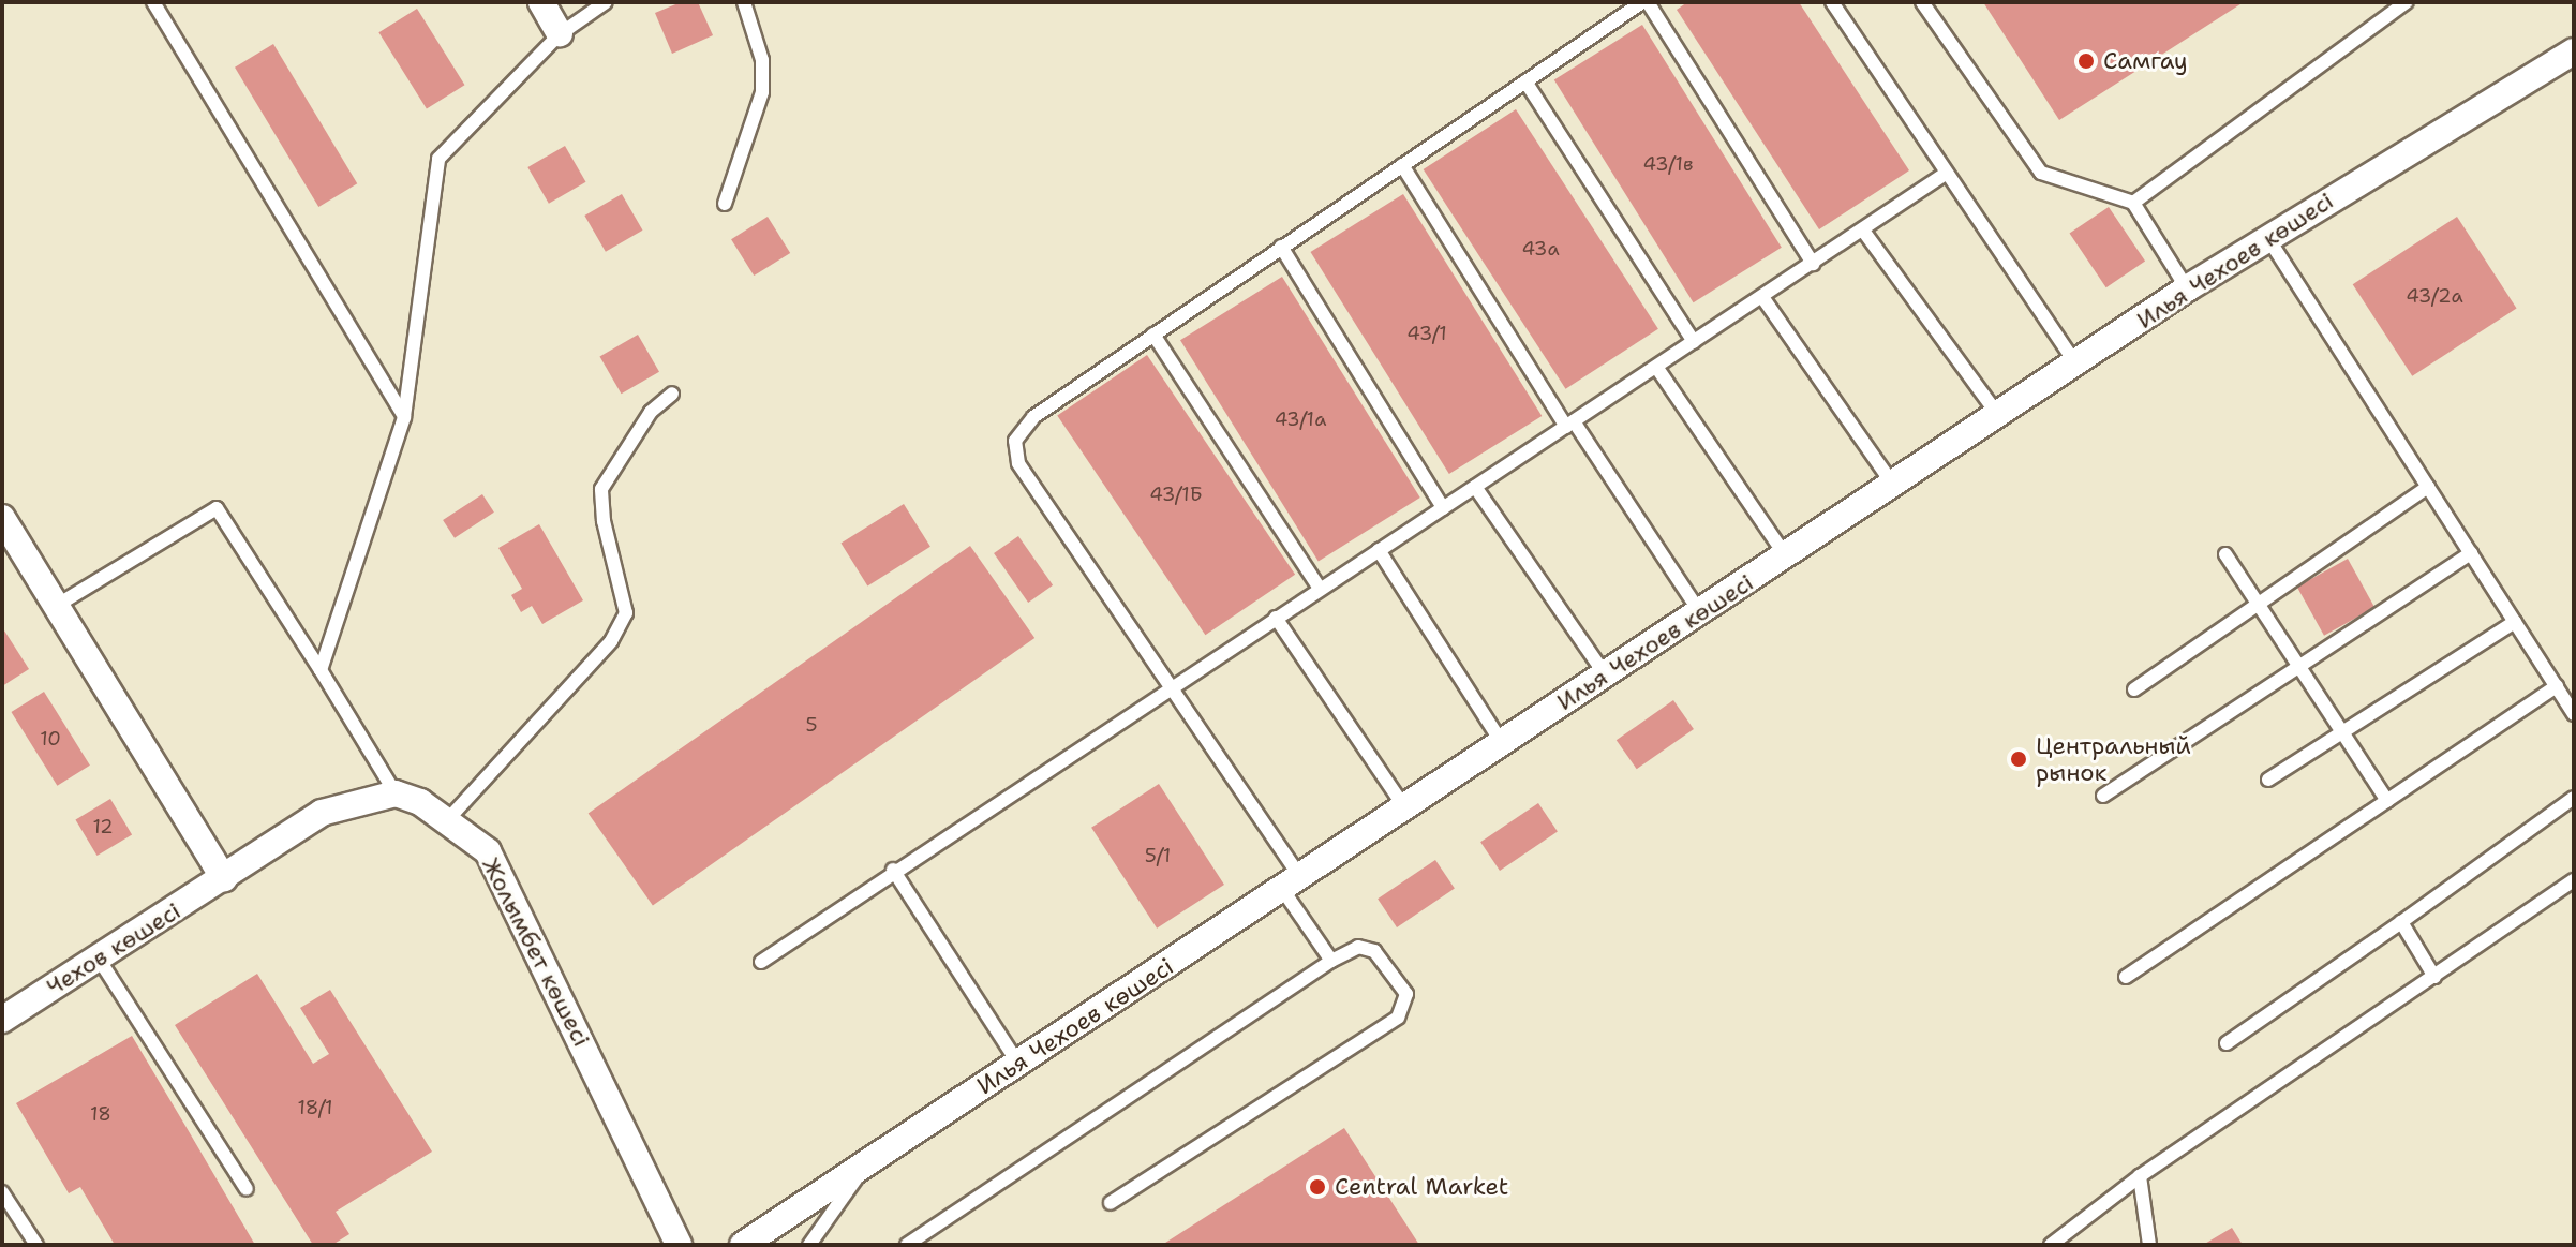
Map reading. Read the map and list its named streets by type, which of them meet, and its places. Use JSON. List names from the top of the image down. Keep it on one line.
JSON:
{"streets":{"street":["Илья Чехоев көшесі","Чехов көшесі","Жолымбет көшесі"]},"places":["Самгау","Центральный рынок","Central Market"],"house_numbers":["43/1в","43а","43/2а","43/1","43/1а","43/1Б","5","10","12","5/1","18/1","18"]}
